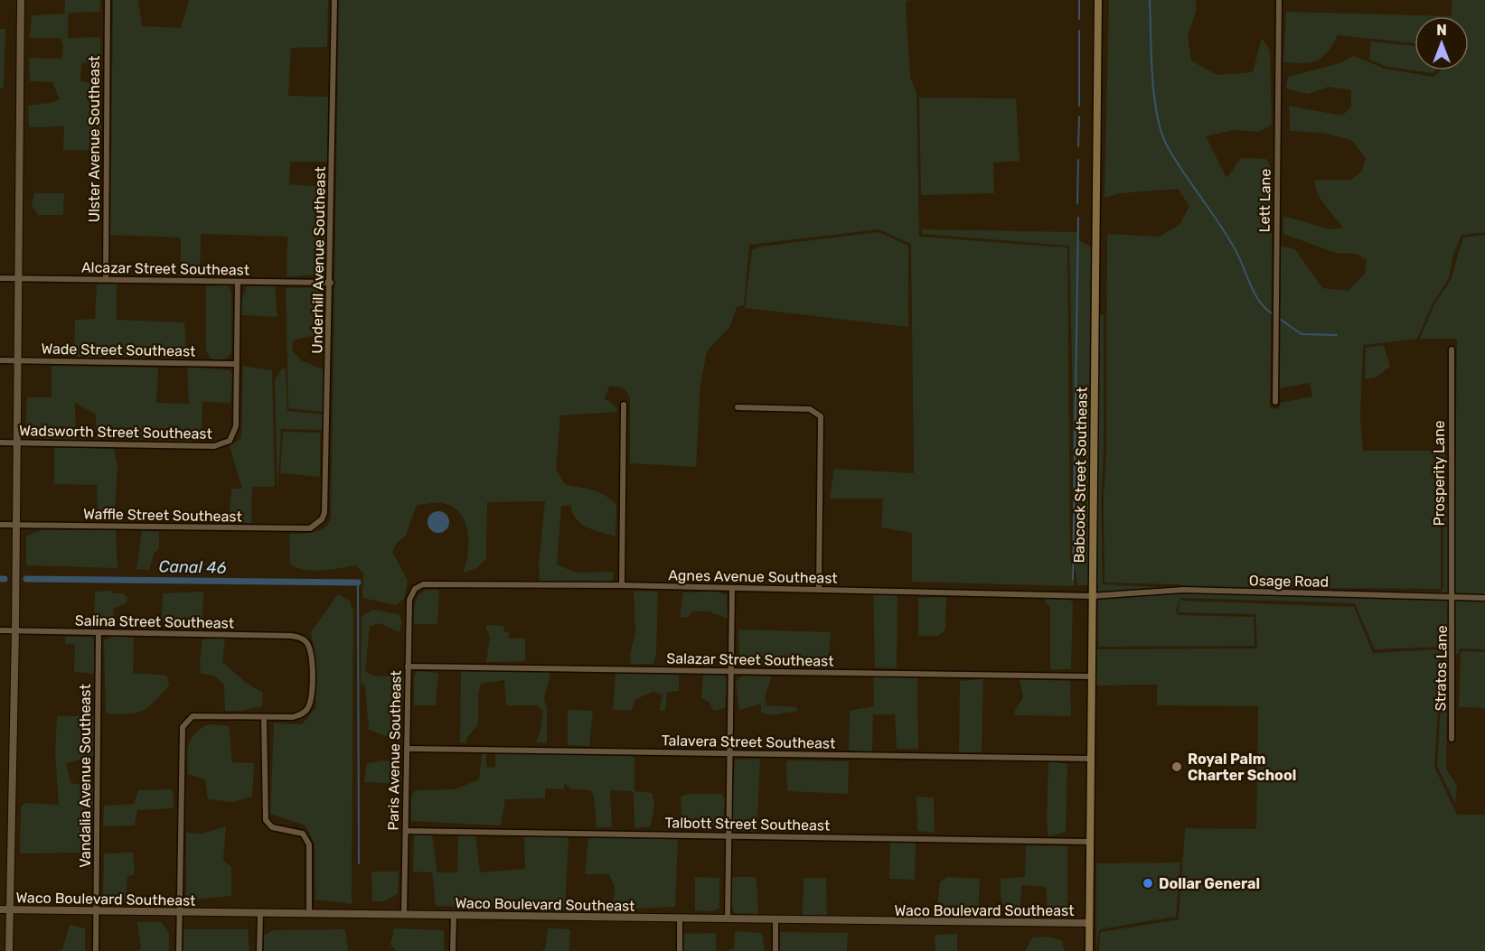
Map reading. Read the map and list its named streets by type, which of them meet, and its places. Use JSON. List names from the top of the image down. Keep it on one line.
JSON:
{"streets":{"main road":["Babcock Street Southeast"],"street":["Ulster Avenue Southeast","Lett Lane","Underhill Avenue Southeast","Alcazar Street Southeast","Wade Street Southeast","Wadsworth Street Southeast","Prosperity Lane","Waffle Street Southeast","Agnes Avenue Southeast","Osage Road","Salina Street Southeast","Salazar Street Southeast","Stratos Lane","Talavera Street Southeast","Paris Avenue Southeast","Vandalia Avenue Southeast","Talbott Street Southeast","Waco Boulevard Southeast"]},"crossings":[["Ulster Avenue Southeast","Alcazar Street Southeast"],["Underhill Avenue Southeast","Alcazar Street Southeast"],["Underhill Avenue Southeast","Waffle Street Southeast"],["Wade Street Southeast","Wadsworth Street Southeast"],["Prosperity Lane","Osage Road"],["Prosperity Lane","Stratos Lane"],["Babcock Street Southeast","Agnes Avenue Southeast"],["Babcock Street Southeast","Osage Road"],["Babcock Street Southeast","Salazar Street Southeast"],["Babcock Street Southeast","Talavera Street Southeast"],["Babcock Street Southeast","Talbott Street Southeast"],["Babcock Street Southeast","Waco Boulevard Southeast"],["Agnes Avenue Southeast","Osage Road"],["Agnes Avenue Southeast","Paris Avenue Southeast"],["Osage Road","Stratos Lane"],["Salina Street Southeast","Vandalia Avenue Southeast"],["Salazar Street Southeast","Paris Avenue Southeast"],["Talavera Street Southeast","Paris Avenue Southeast"],["Paris Avenue Southeast","Talbott Street Southeast"],["Paris Avenue Southeast","Waco Boulevard Southeast"],["Vandalia Avenue Southeast","Waco Boulevard Southeast"]],"water":["Canal 46"],"places":["Royal Palm Charter School","Dollar General"],"north":"top"}
